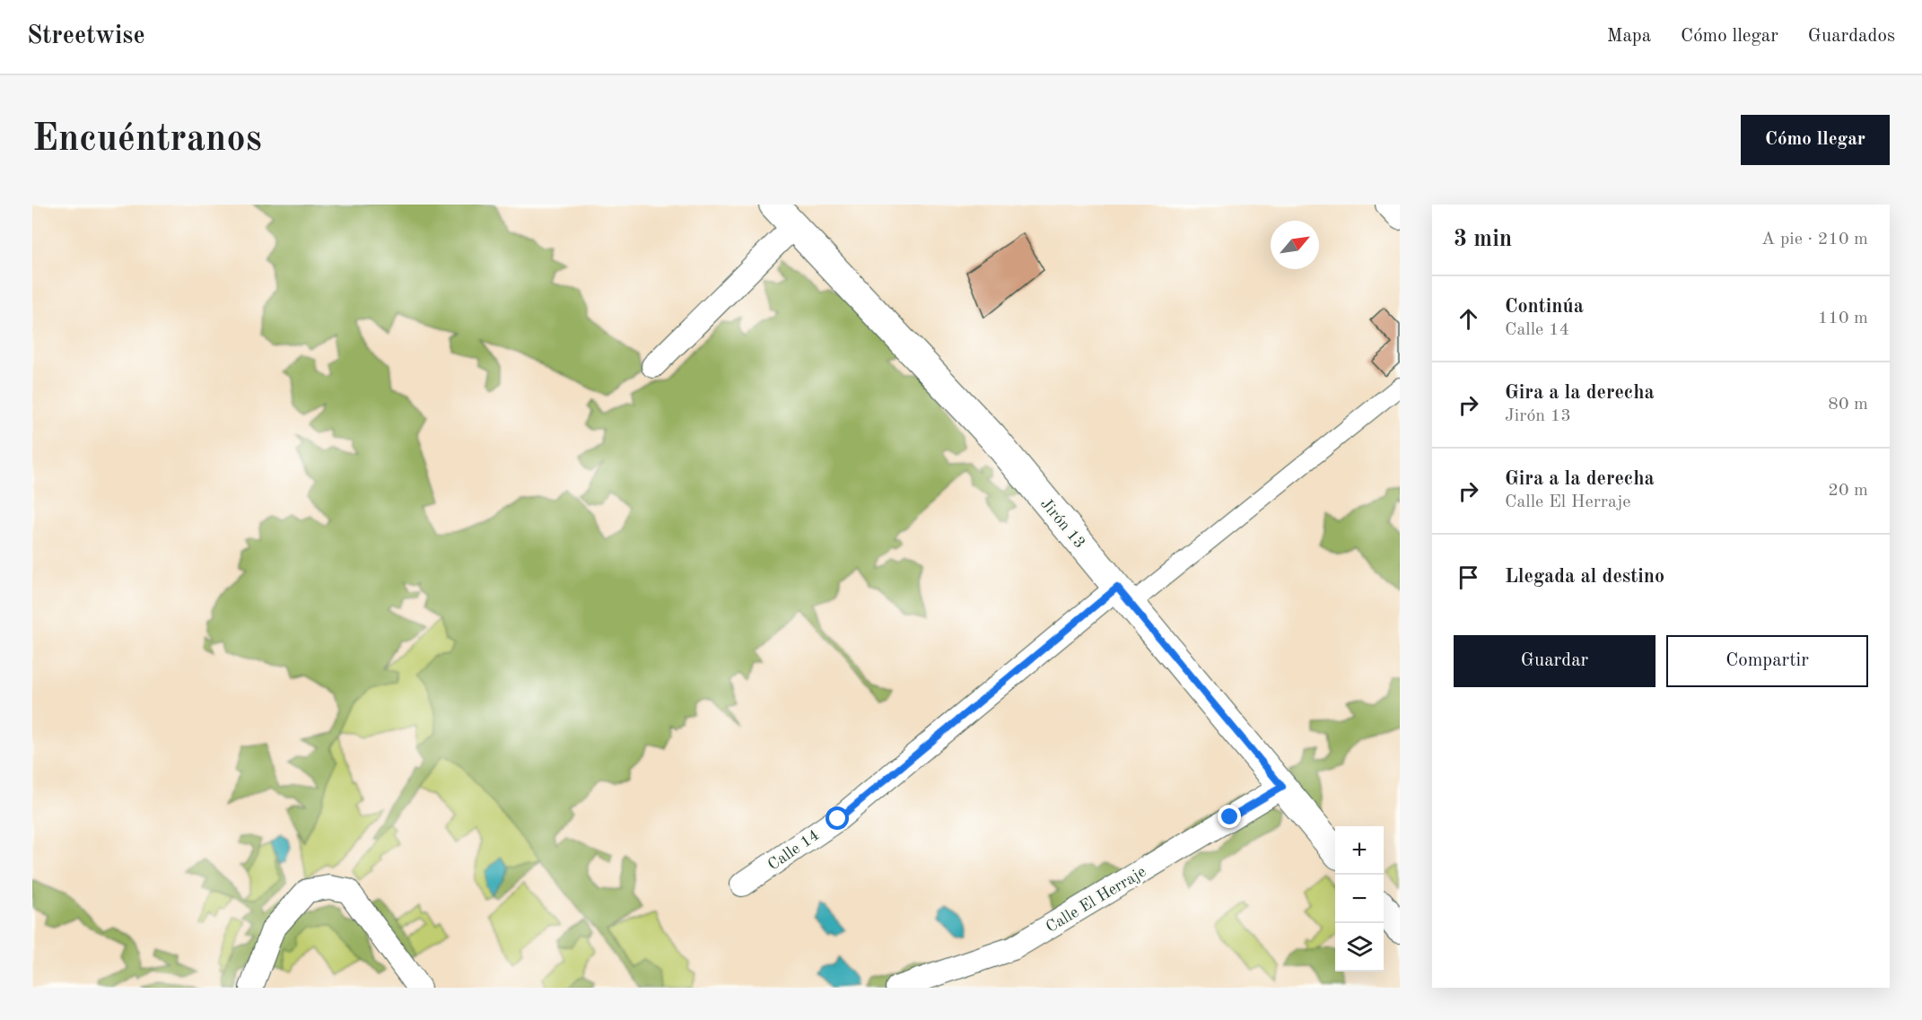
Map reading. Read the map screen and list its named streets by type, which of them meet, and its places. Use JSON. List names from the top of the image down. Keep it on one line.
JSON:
{"streets":{"street":["Jirón 13","Calle 14","Calle El Herraje"]},"crossings":[["Jirón 13","Calle 14"],["Jirón 13","Calle El Herraje"]],"north":"top right","page":{"header":"Streetwise","nav":["Mapa","Cómo llegar","Guardados"],"buttons":["Cómo llegar",["Guardar","Compartir"]],"title":"Encuéntranos","heading":["3 min","A pie · 210 m"],"list":[["Continúa","Calle 14","110 m"],["Gira a la derecha","Jirón 13","80 m"],["Gira a la derecha","Calle El Herraje","20 m"],"Llegada al destino"],"map_buttons":["+","−"]}}
